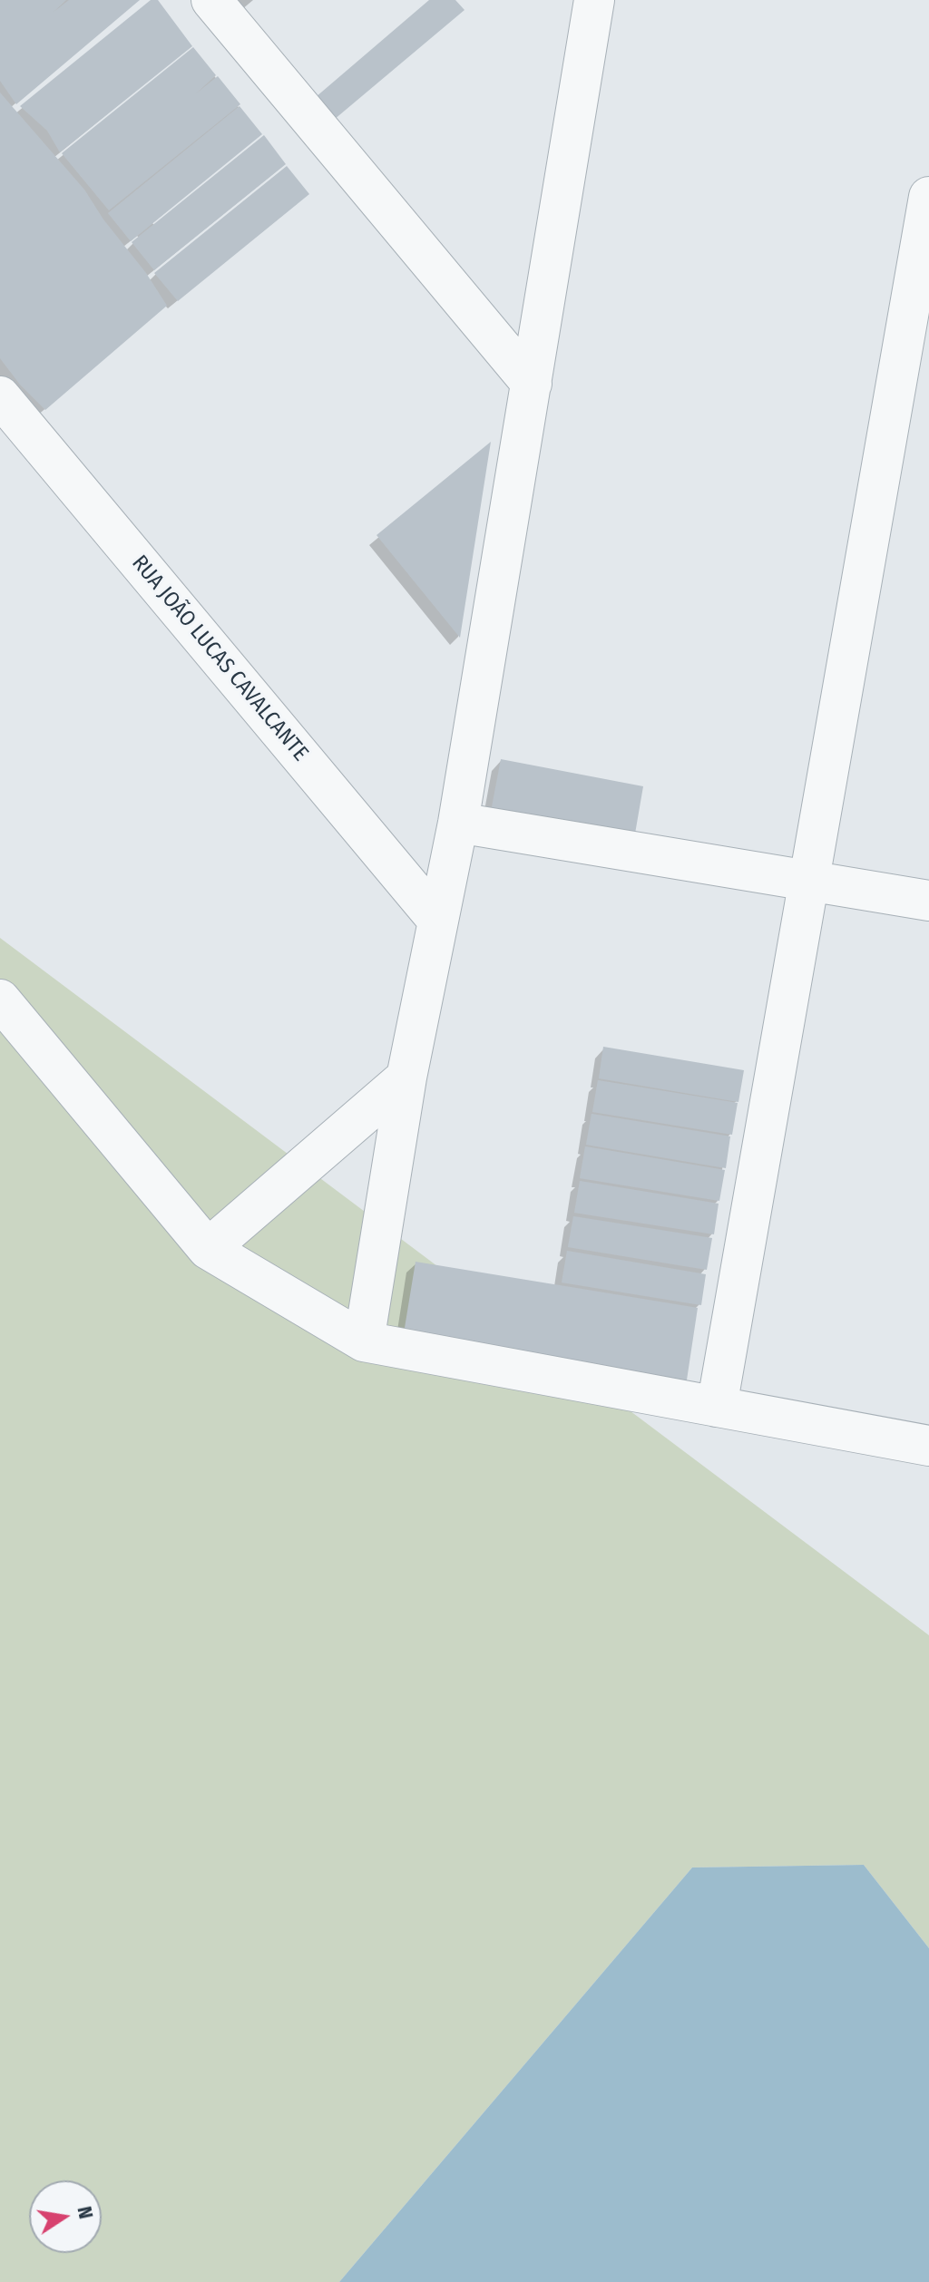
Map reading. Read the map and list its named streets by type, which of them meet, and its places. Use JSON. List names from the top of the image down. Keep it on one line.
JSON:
{"streets":{"street":["RUA JOÃO LUCAS CAVALCANTE"]},"north":"right"}
